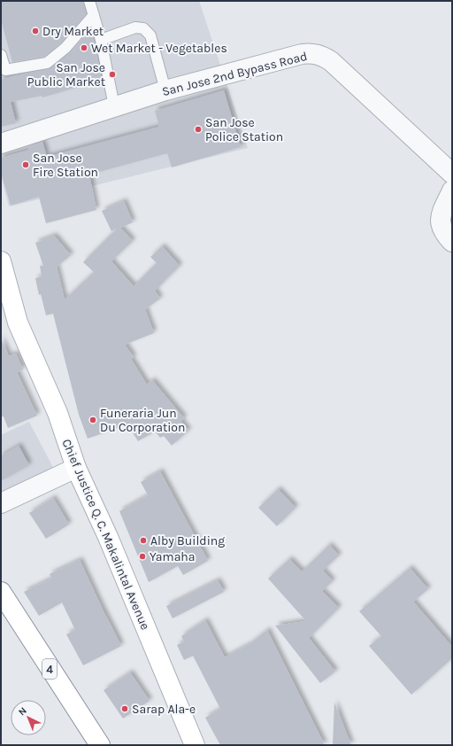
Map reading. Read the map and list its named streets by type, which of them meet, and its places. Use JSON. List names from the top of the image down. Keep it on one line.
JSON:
{"streets":{"main road":["Chief Justice Q. C. Makalintal Avenue","4"],"street":["San Jose 2nd Bypass Road"]},"places":["Dry Market","Wet Market - Vegetables","San Jose Public Market","San Jose Police Station","San Jose Fire Station","Funeraria Jun Du Corporation","Alby Building","Yamaha","Sarap Ala-e"],"north":"top left"}
